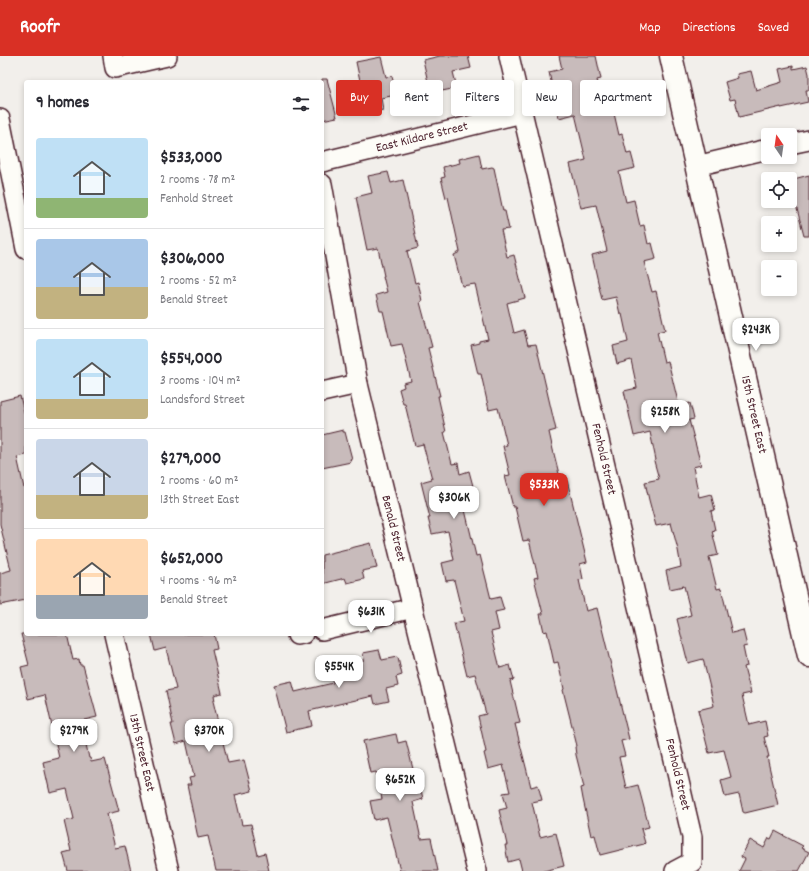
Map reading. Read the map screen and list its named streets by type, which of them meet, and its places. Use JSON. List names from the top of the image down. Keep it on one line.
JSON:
{"streets":{"street":["East Kildare Street","15th Street East","Fenhold Street","Benald Street","13th Street East"]},"crossings":[["East Kildare Street","Fenhold Street"]],"north":"top","page":{"header":"Roofr","nav":["Map","Directions","Saved"],"chip":["Buy","Rent","Filters","New","Apartment"],"heading":"9 homes","map_buttons":["+","−"],"list":[{"name":"$533,000","note":"2 rooms · 78 m² · Fenhold Street"},{"name":"$306,000","note":"2 rooms · 52 m² · Benald Street"},{"name":"$554,000","note":"3 rooms · 104 m² · Landsford Street"},{"name":"$279,000","note":"2 rooms · 60 m² · 13th Street East"},{"name":"$652,000","note":"4 rooms · 96 m² · Benald Street"}],"price":["$243K","$258K","$533K","$306K","$631K","$554K","$279K","$370K","$652K"]}}
